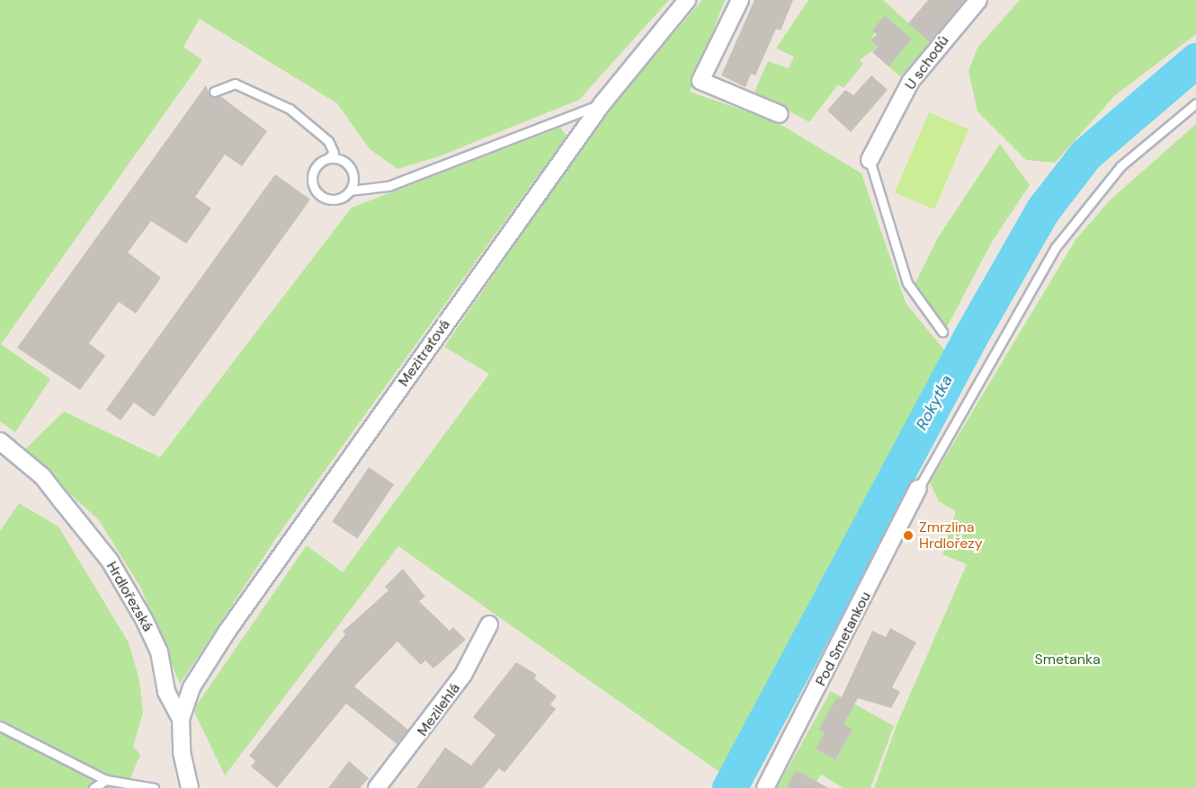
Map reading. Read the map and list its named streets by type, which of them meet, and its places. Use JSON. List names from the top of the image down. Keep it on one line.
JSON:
{"streets":{"street":["U schodů","Mezitraťová","Hrdlořezská","Pod Smetankou","Mezilehlá"]},"crossings":[["Mezitraťová","Hrdlořezská"]],"water":["Rokytka"],"parks":["Smetanka"],"places":["Zmrzlina Hrdlořezy"]}
